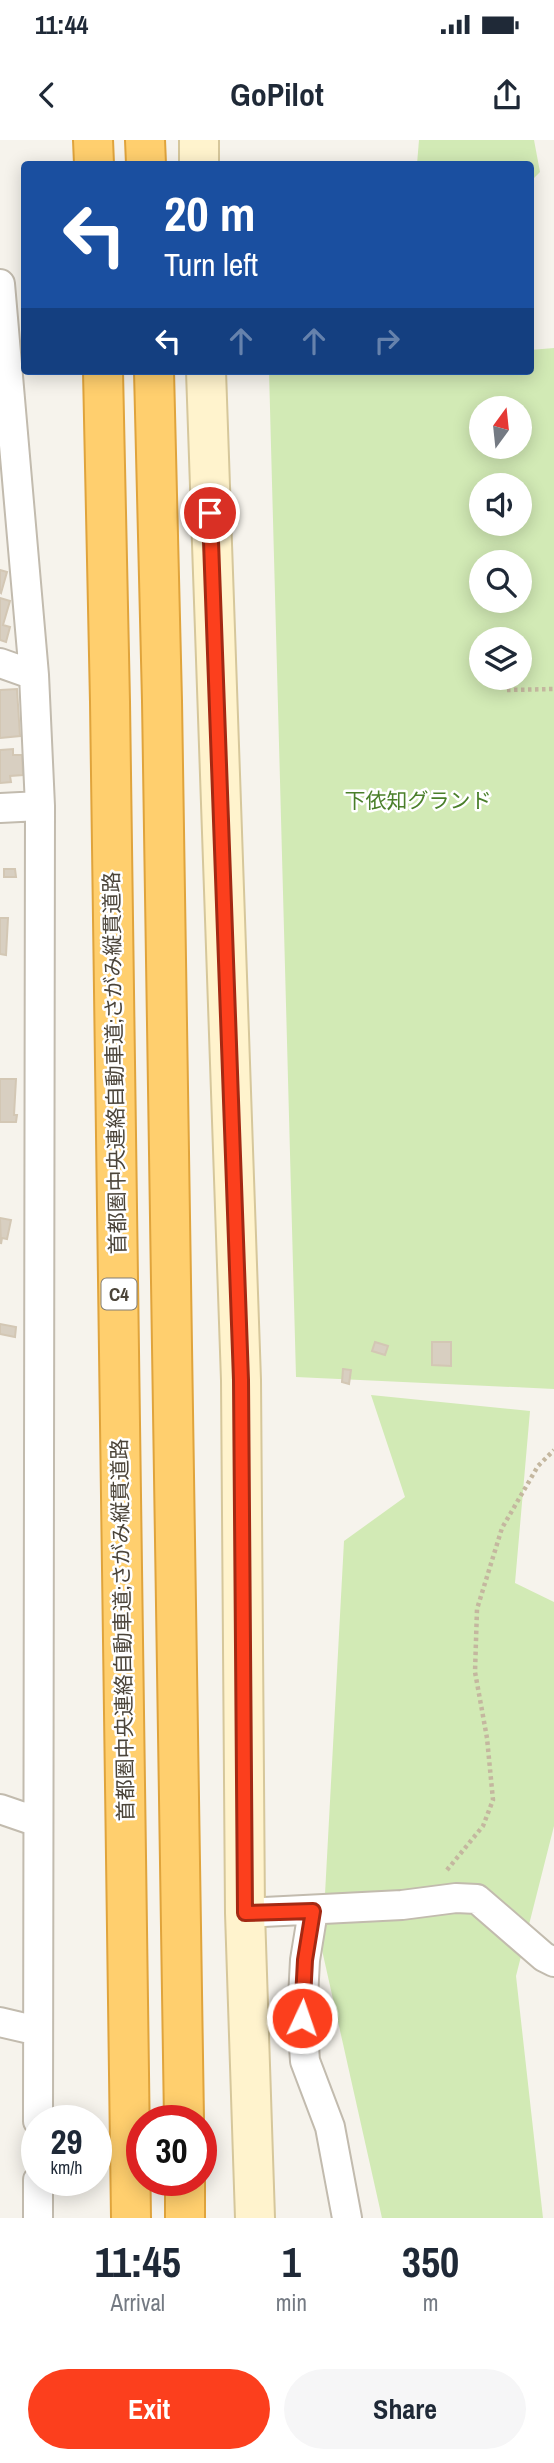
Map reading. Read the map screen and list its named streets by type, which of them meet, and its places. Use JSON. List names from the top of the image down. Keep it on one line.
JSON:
{"streets":{"highway":["首都圏中央連絡自動車道;さがみ縦貫道路","C4"]},"parks":["下依知グランド"],"north":"top","page":{"status":"11:44","header":"GoPilot","turn":["20 m","Turn left"],"speed":"29 km/h","limit":"30","eta":["11:45","Arrival","1","min","350","m"],"buttons":["Exit","Share"]}}
